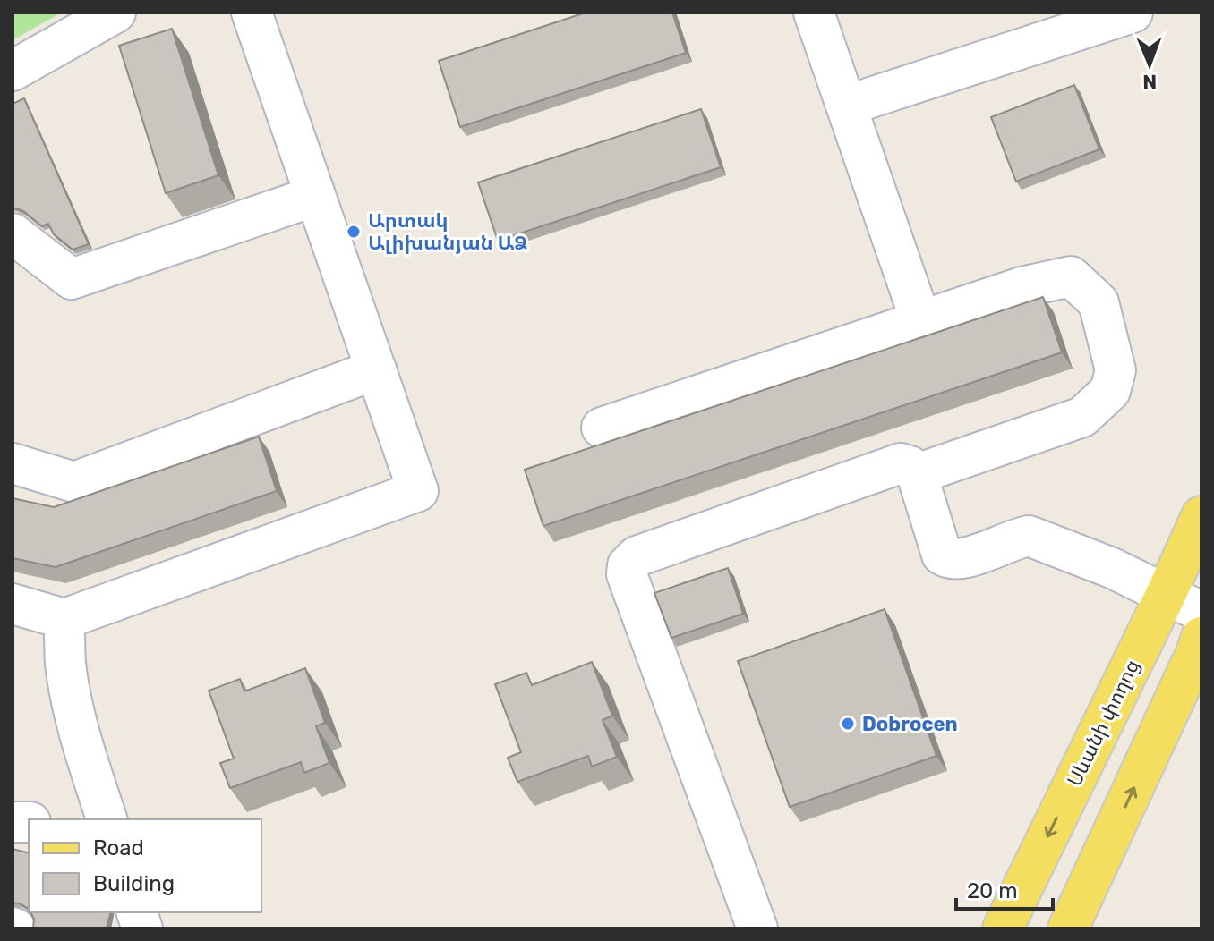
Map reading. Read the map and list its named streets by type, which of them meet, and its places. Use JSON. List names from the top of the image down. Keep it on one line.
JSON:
{"streets":{"main road":["Սևանի փողոց"]},"places":["Արտակ Ալիխանյան ԱՁ","Dobrocen"],"legend":["Road","Building"],"scale_bar":"20 m","north":"bottom"}
